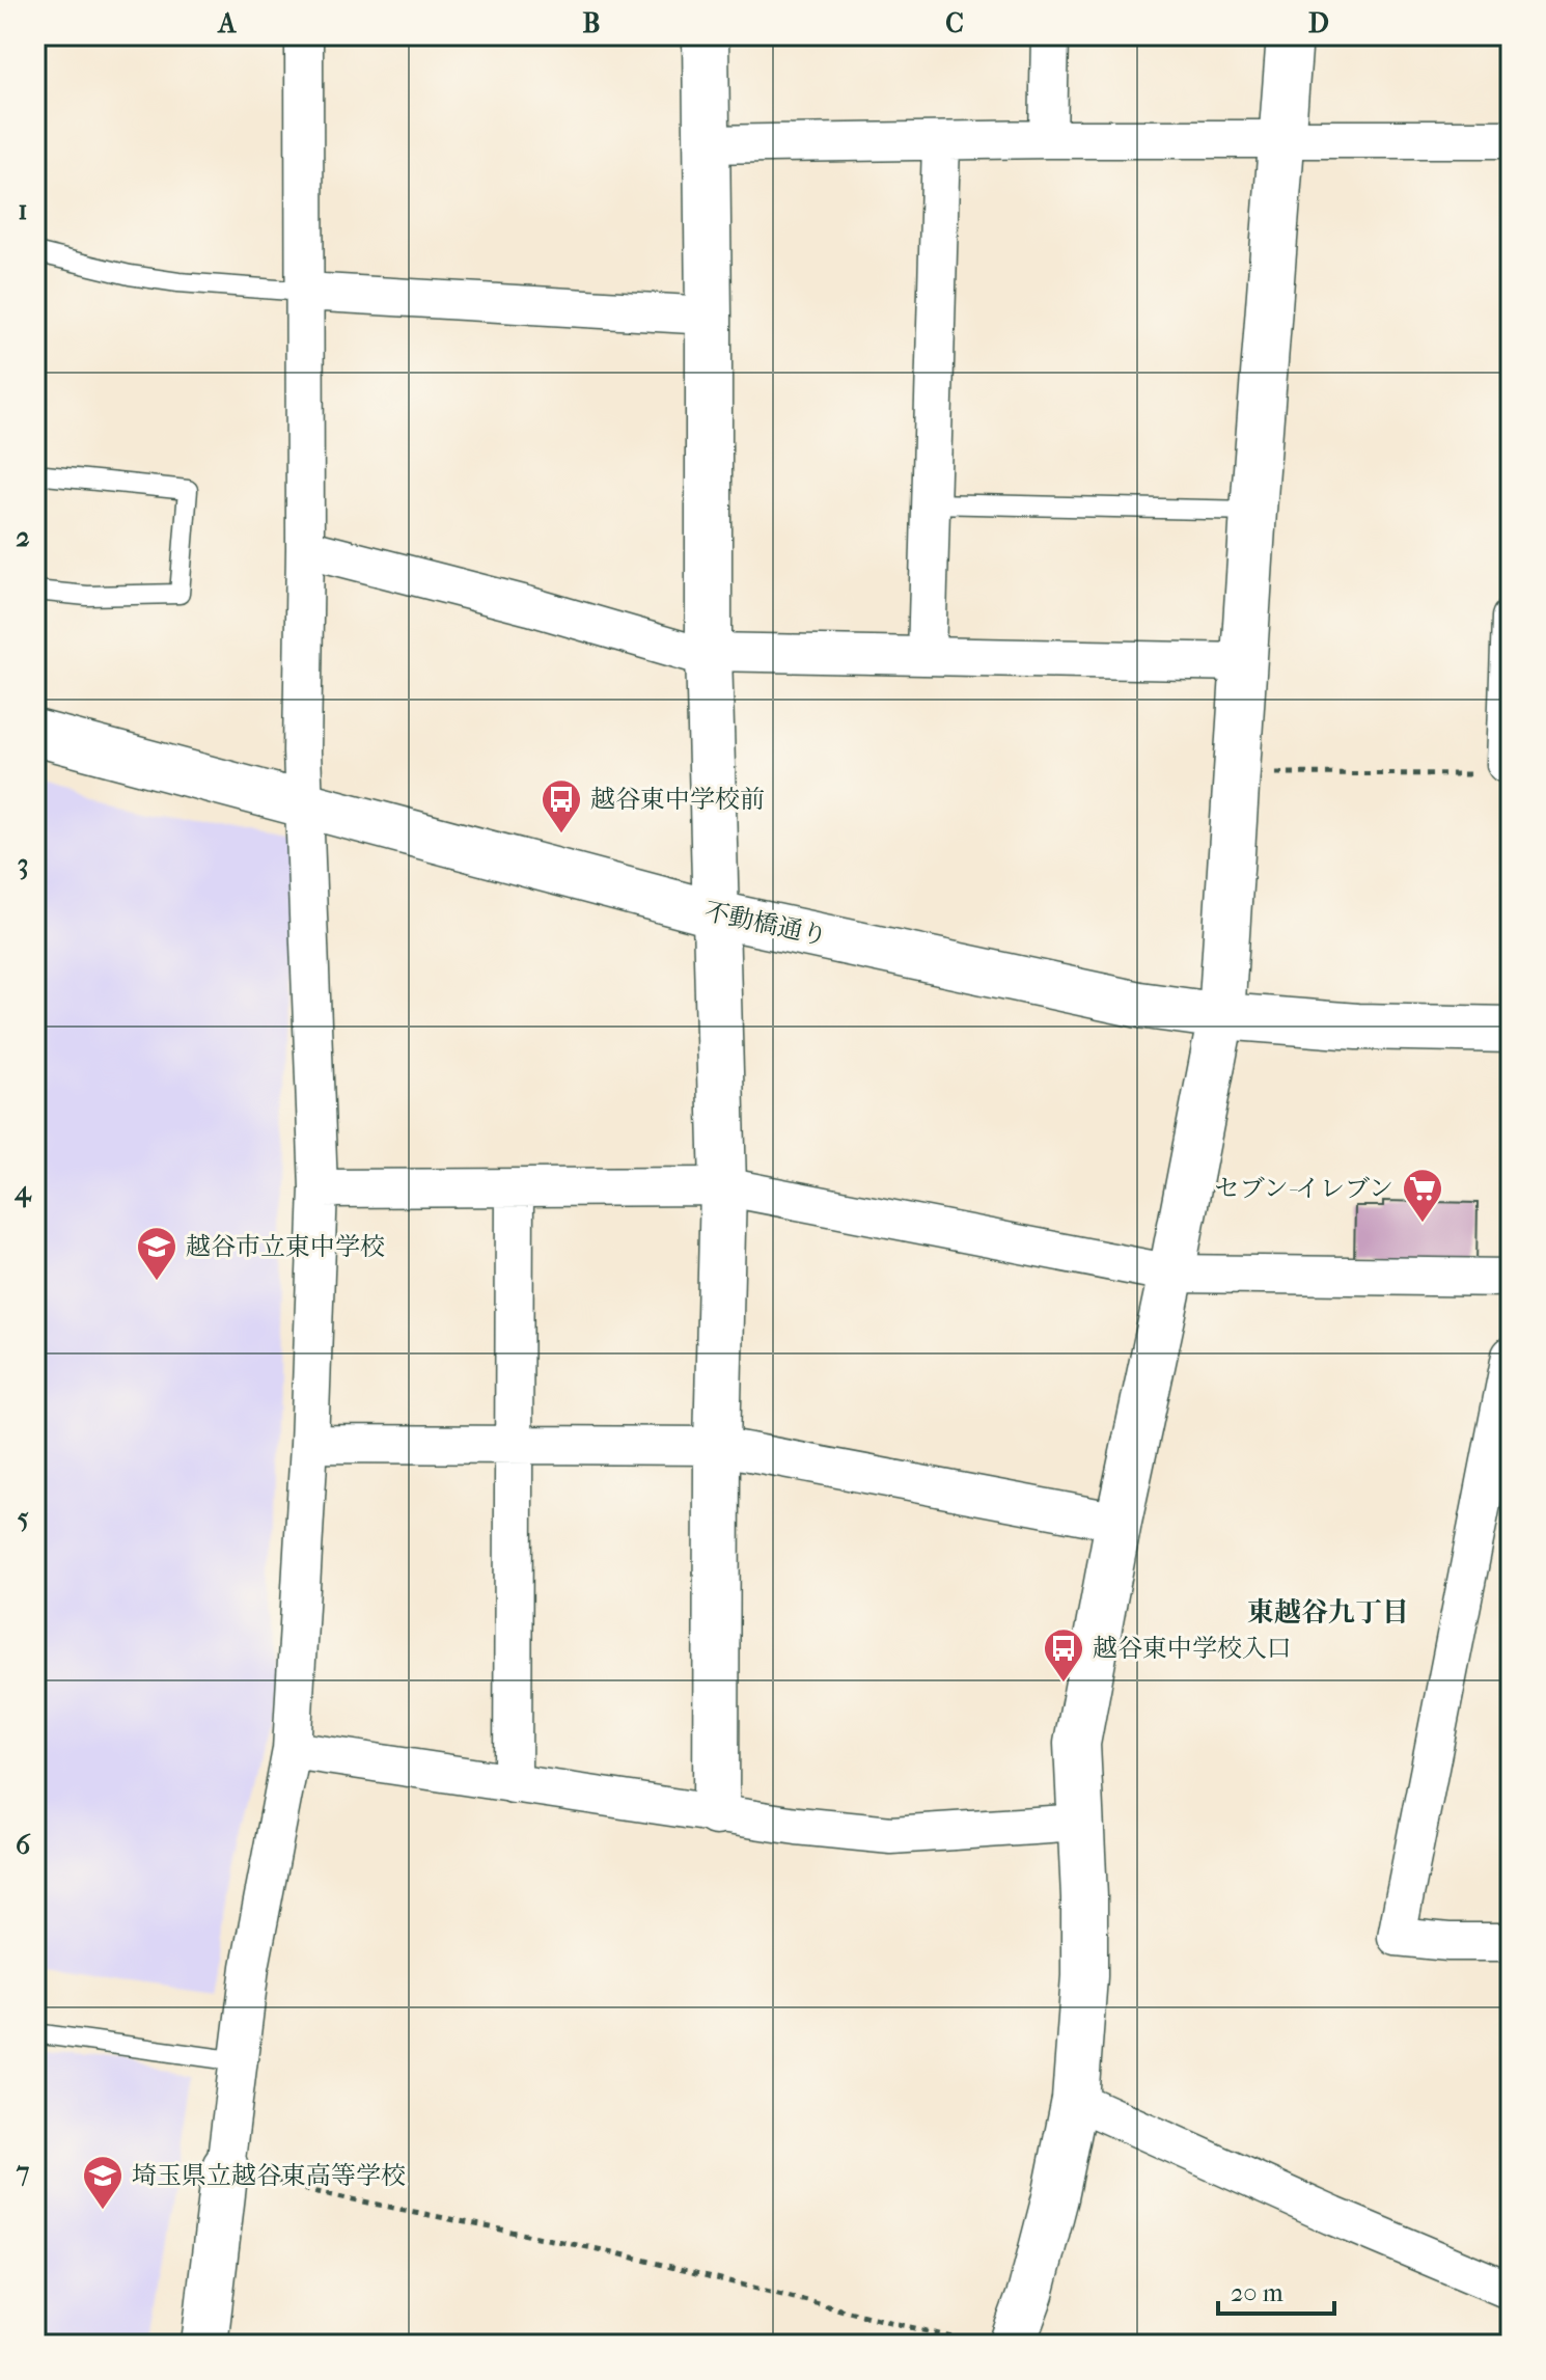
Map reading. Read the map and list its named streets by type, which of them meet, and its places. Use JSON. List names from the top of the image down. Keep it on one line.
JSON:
{"streets":{"street":["不動橋通り"]},"districts":["東越谷九丁目"],"places":{"bus stop":["越谷東中学校前","越谷東中学校入口"],"supermarket":["セブン-イレブン"],"school or university":["越谷市立東中学校","埼玉県立越谷東高等学校"]},"scale_bar":"20 m","grid":{"columns":["A","B","C","D"],"rows":["1","2","3","4","5","6","7"]}}
